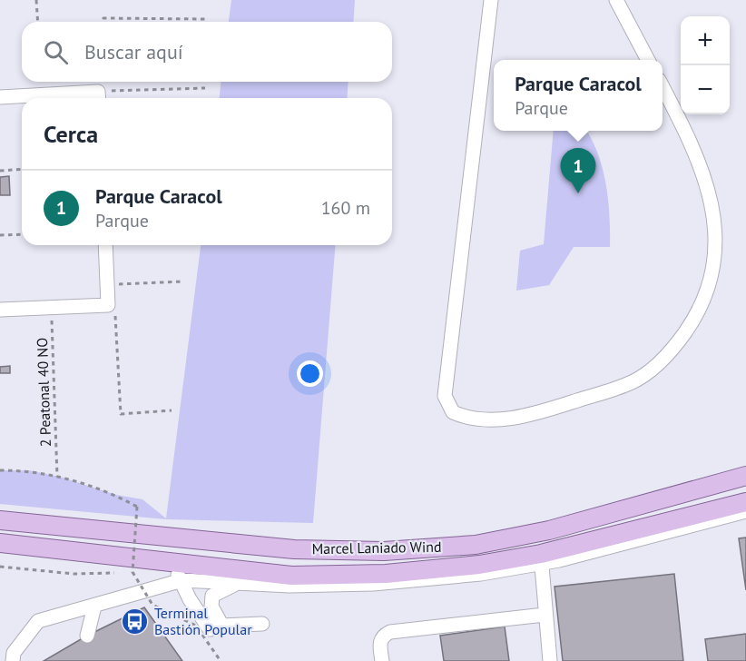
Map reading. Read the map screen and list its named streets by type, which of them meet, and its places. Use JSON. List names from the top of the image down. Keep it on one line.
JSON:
{"streets":{"main road":["Marcel Laniado Wind"],"path":["2 Peatonal 40 NO"]},"places":{"bus stop":["Terminal Bastión Popular"]},"page":{"map_buttons":["+","−"],"search":"Buscar aquí","popup":["Parque Caracol","Parque"],"heading":"Cerca","pins":"1","list":[{"mark":"1","name":"Parque Caracol","note":"Parque","value":"160 m"}]}}
